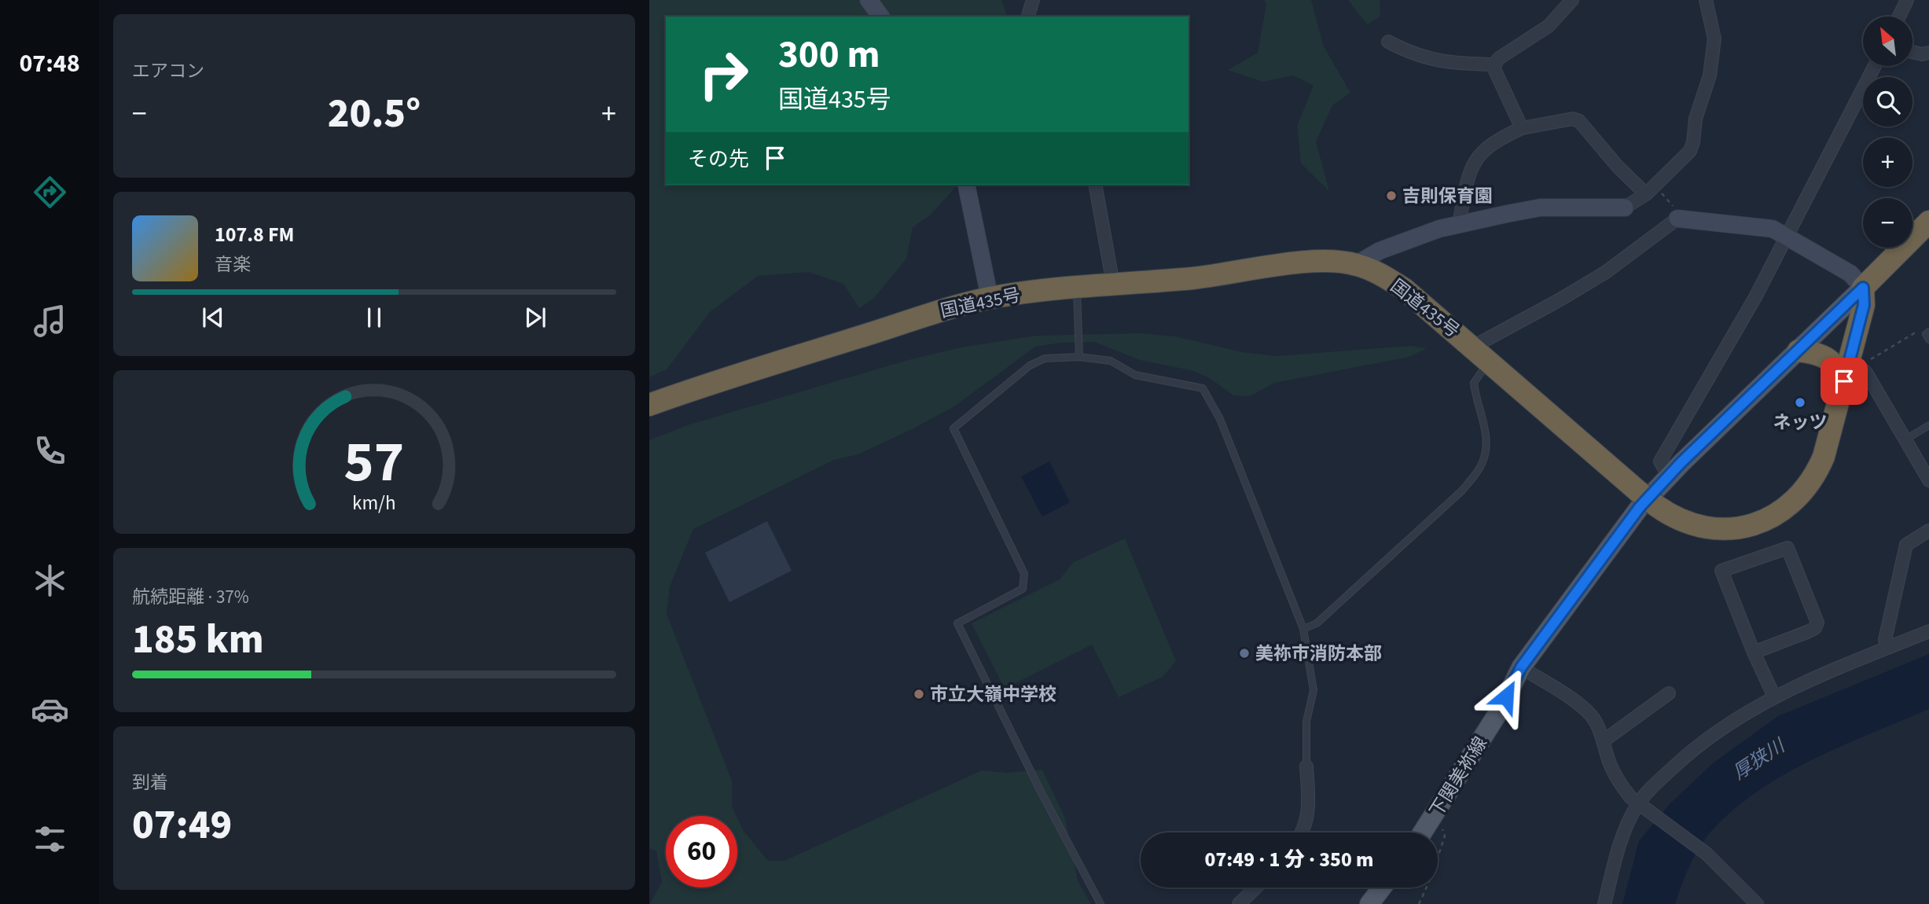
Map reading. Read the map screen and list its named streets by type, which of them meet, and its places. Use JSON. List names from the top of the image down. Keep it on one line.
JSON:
{"streets":{"highway":["国道435号"],"main road":["下関美祢線"]},"crossings":[["国道435号","下関美祢線"]],"water":["厚狭川"],"places":["吉則保育園","ネッツ","美祢市消防本部","市立大嶺中学校"],"north":"top left","page":{"tabs":"07:48","tile":["エアコン",["航続距離 · 37%","185 km"],["到着","07:49"]],"map_buttons":["+","−"],"turn":["300 m","国道435号"],"heat":["−","20.5°","+"],"then":"その先","song":["107.8 FM","音楽"],"limit":"60","trip":"07:49 · 1 分 · 350 m","gauge":["57","km/h"]}}
